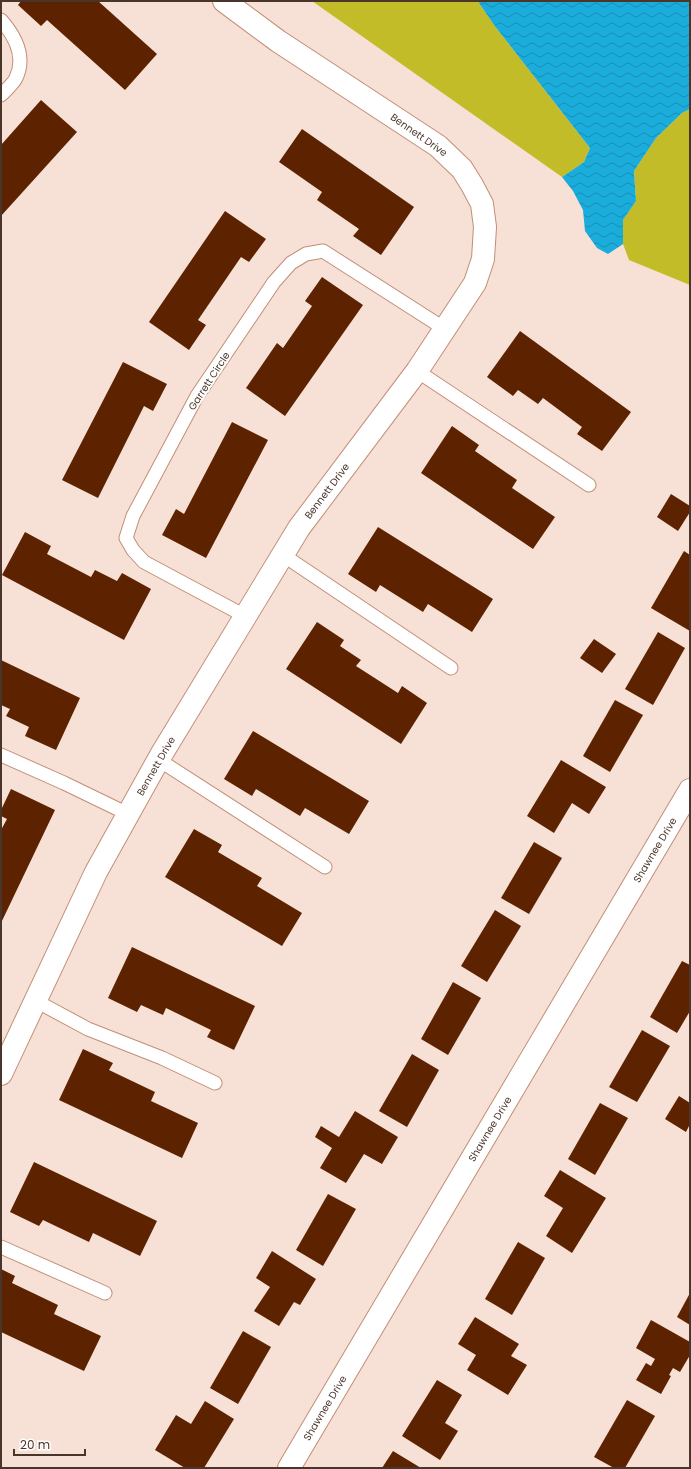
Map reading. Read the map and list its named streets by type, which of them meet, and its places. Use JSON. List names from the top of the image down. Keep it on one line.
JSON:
{"streets":{"street":["Bennett Drive","Shawnee Drive"],"lane":["Garrett Circle"]},"crossings":[["Bennett Drive","Garrett Circle"]],"scale_bar":"20 m"}
